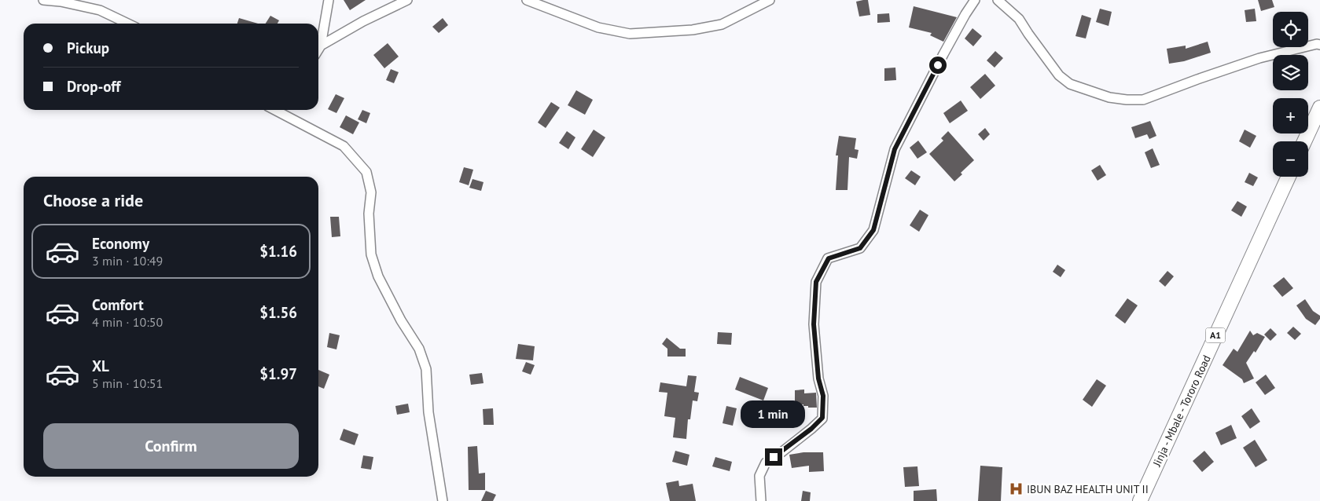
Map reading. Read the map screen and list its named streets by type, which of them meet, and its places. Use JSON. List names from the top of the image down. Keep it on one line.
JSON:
{"streets":{"main road":["A1","Jinja - Mbale - Tororo Road"]},"places":{"hospital":["IBUN BAZ HEALTH UNIT II"]},"page":{"map_buttons":["+","−"],"banner":["Pickup","Drop-off"],"heading":"Choose a ride","list":[{"name":"Economy","note":"3 min · 10:49","value":"$1.16"},{"name":"Comfort","note":"4 min · 10:50","value":"$1.56"},{"name":"XL","note":"5 min · 10:51","value":"$1.97"}],"bubble":"1 min","buttons":"Confirm"}}
